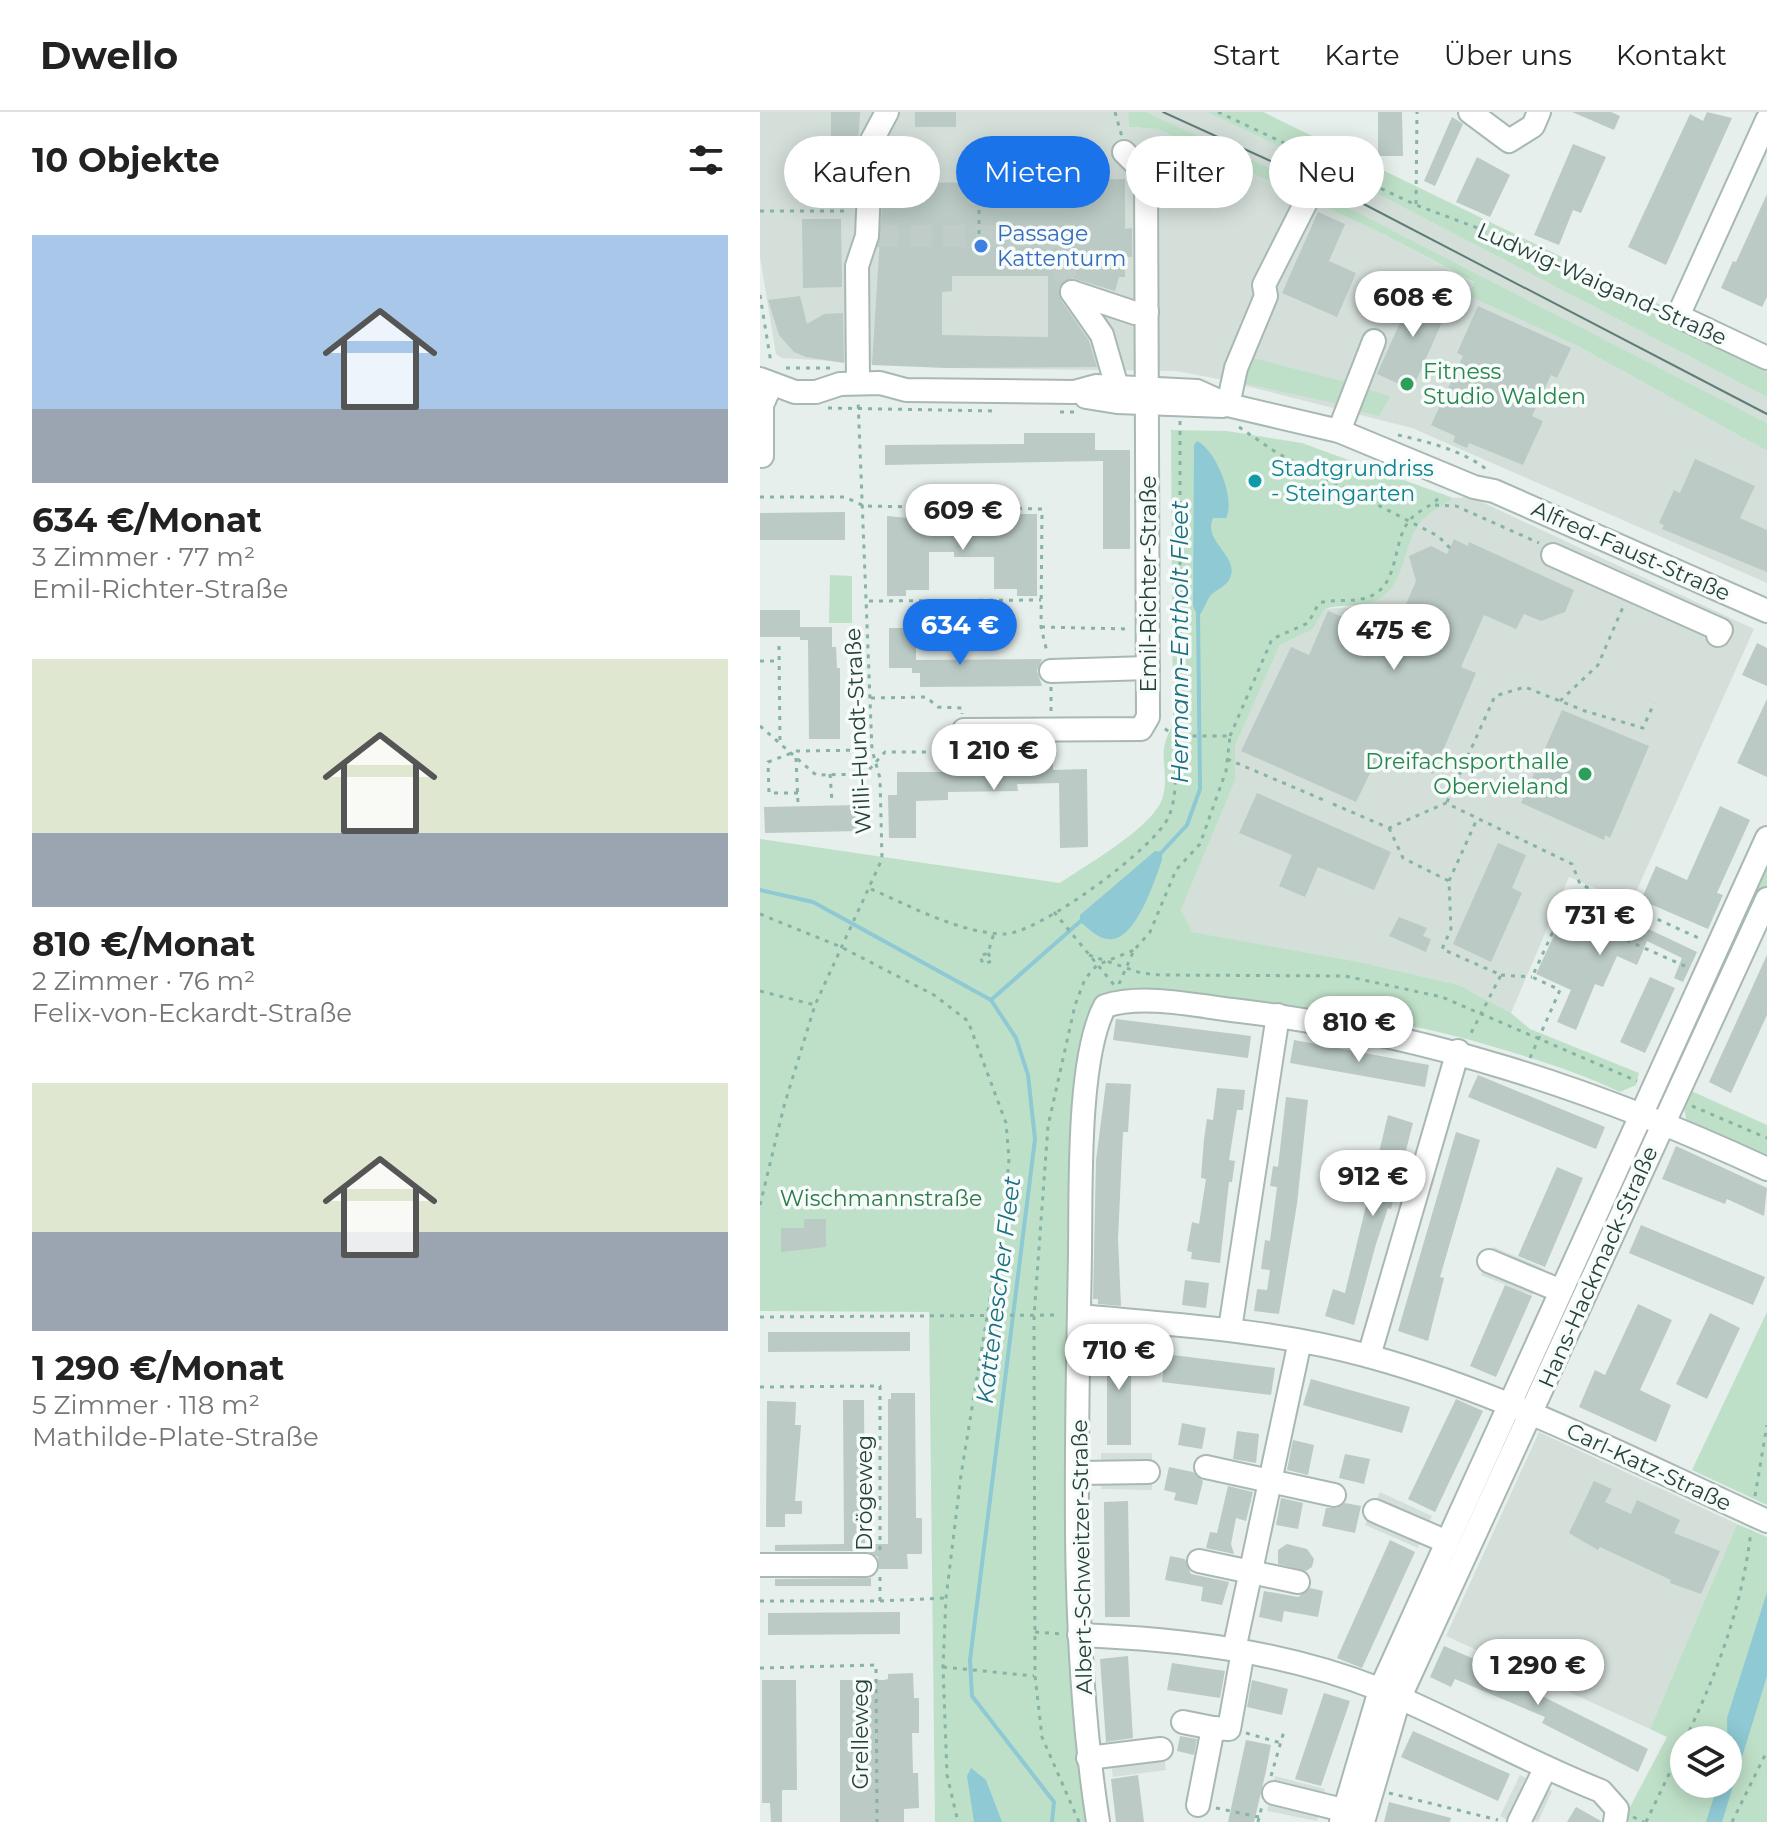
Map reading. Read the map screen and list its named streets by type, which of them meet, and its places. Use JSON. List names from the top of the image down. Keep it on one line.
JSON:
{"streets":{"street":["Ludwig-Waigand-Straße","Alfred-Faust-Straße","Emil-Richter-Straße","Hans-Hackmack-Straße","Carl-Katz-Straße","Albert-Schweitzer-Straße"],"path":["Willi-Hundt-Straße","Drögeweg","Grelleweg"]},"crossings":[["Alfred-Faust-Straße","Emil-Richter-Straße"],["Alfred-Faust-Straße","Willi-Hundt-Straße"],["Hans-Hackmack-Straße","Carl-Katz-Straße"]],"water":["Hermann-Entholt Fleet","Kattenescher Fleet"],"parks":["Wischmannstraße"],"places":["Passage Kattenturm","Fitness Studio Walden","Stadtgrundriss - Steingarten","Dreifachsporthalle Obervieland"],"page":{"header":"Dwello","nav":["Start","Karte","Über uns","Kontakt"],"heading":"10 Objekte","chip":["Kaufen","Mieten","Filter","Neu"],"list":[{"name":"634 €/Monat","note":"3 Zimmer · 77 m² · Emil-Richter-Straße"},{"name":"810 €/Monat","note":"2 Zimmer · 76 m² · Felix-von-Eckardt-Straße"},{"name":"1 290 €/Monat","note":"5 Zimmer · 118 m² · Mathilde-Plate-Straße"}],"price":["608 €","609 €","634 €","475 €","1 210 €","731 €","810 €","912 €","710 €","1 290 €"]}}
